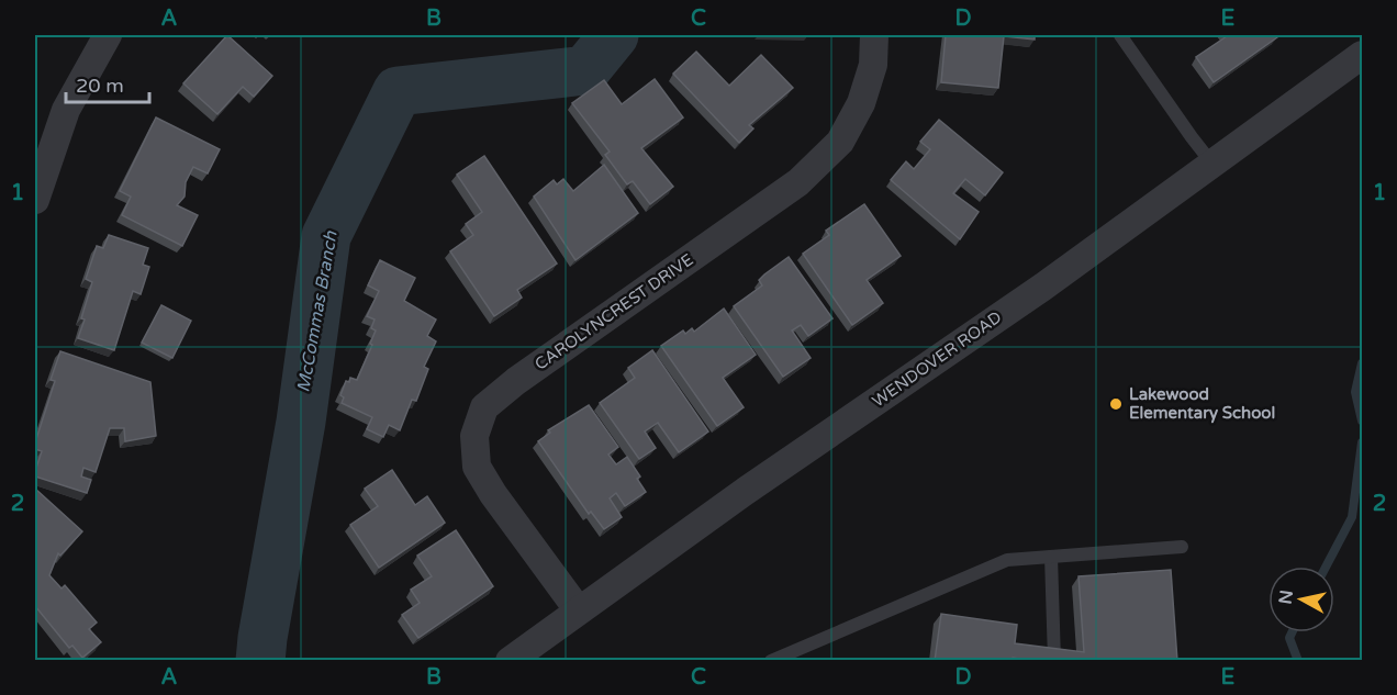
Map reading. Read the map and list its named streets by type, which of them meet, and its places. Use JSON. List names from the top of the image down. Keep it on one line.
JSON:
{"streets":{"street":["CAROLYNCREST DRIVE","WENDOVER ROAD"]},"crossings":[["CAROLYNCREST DRIVE","WENDOVER ROAD"]],"water":["McCommas Branch"],"places":["Lakewood Elementary School"],"scale_bar":"20 m","north":"left","grid":{"columns":["A","B","C","D","E"],"rows":["1","2"]}}
